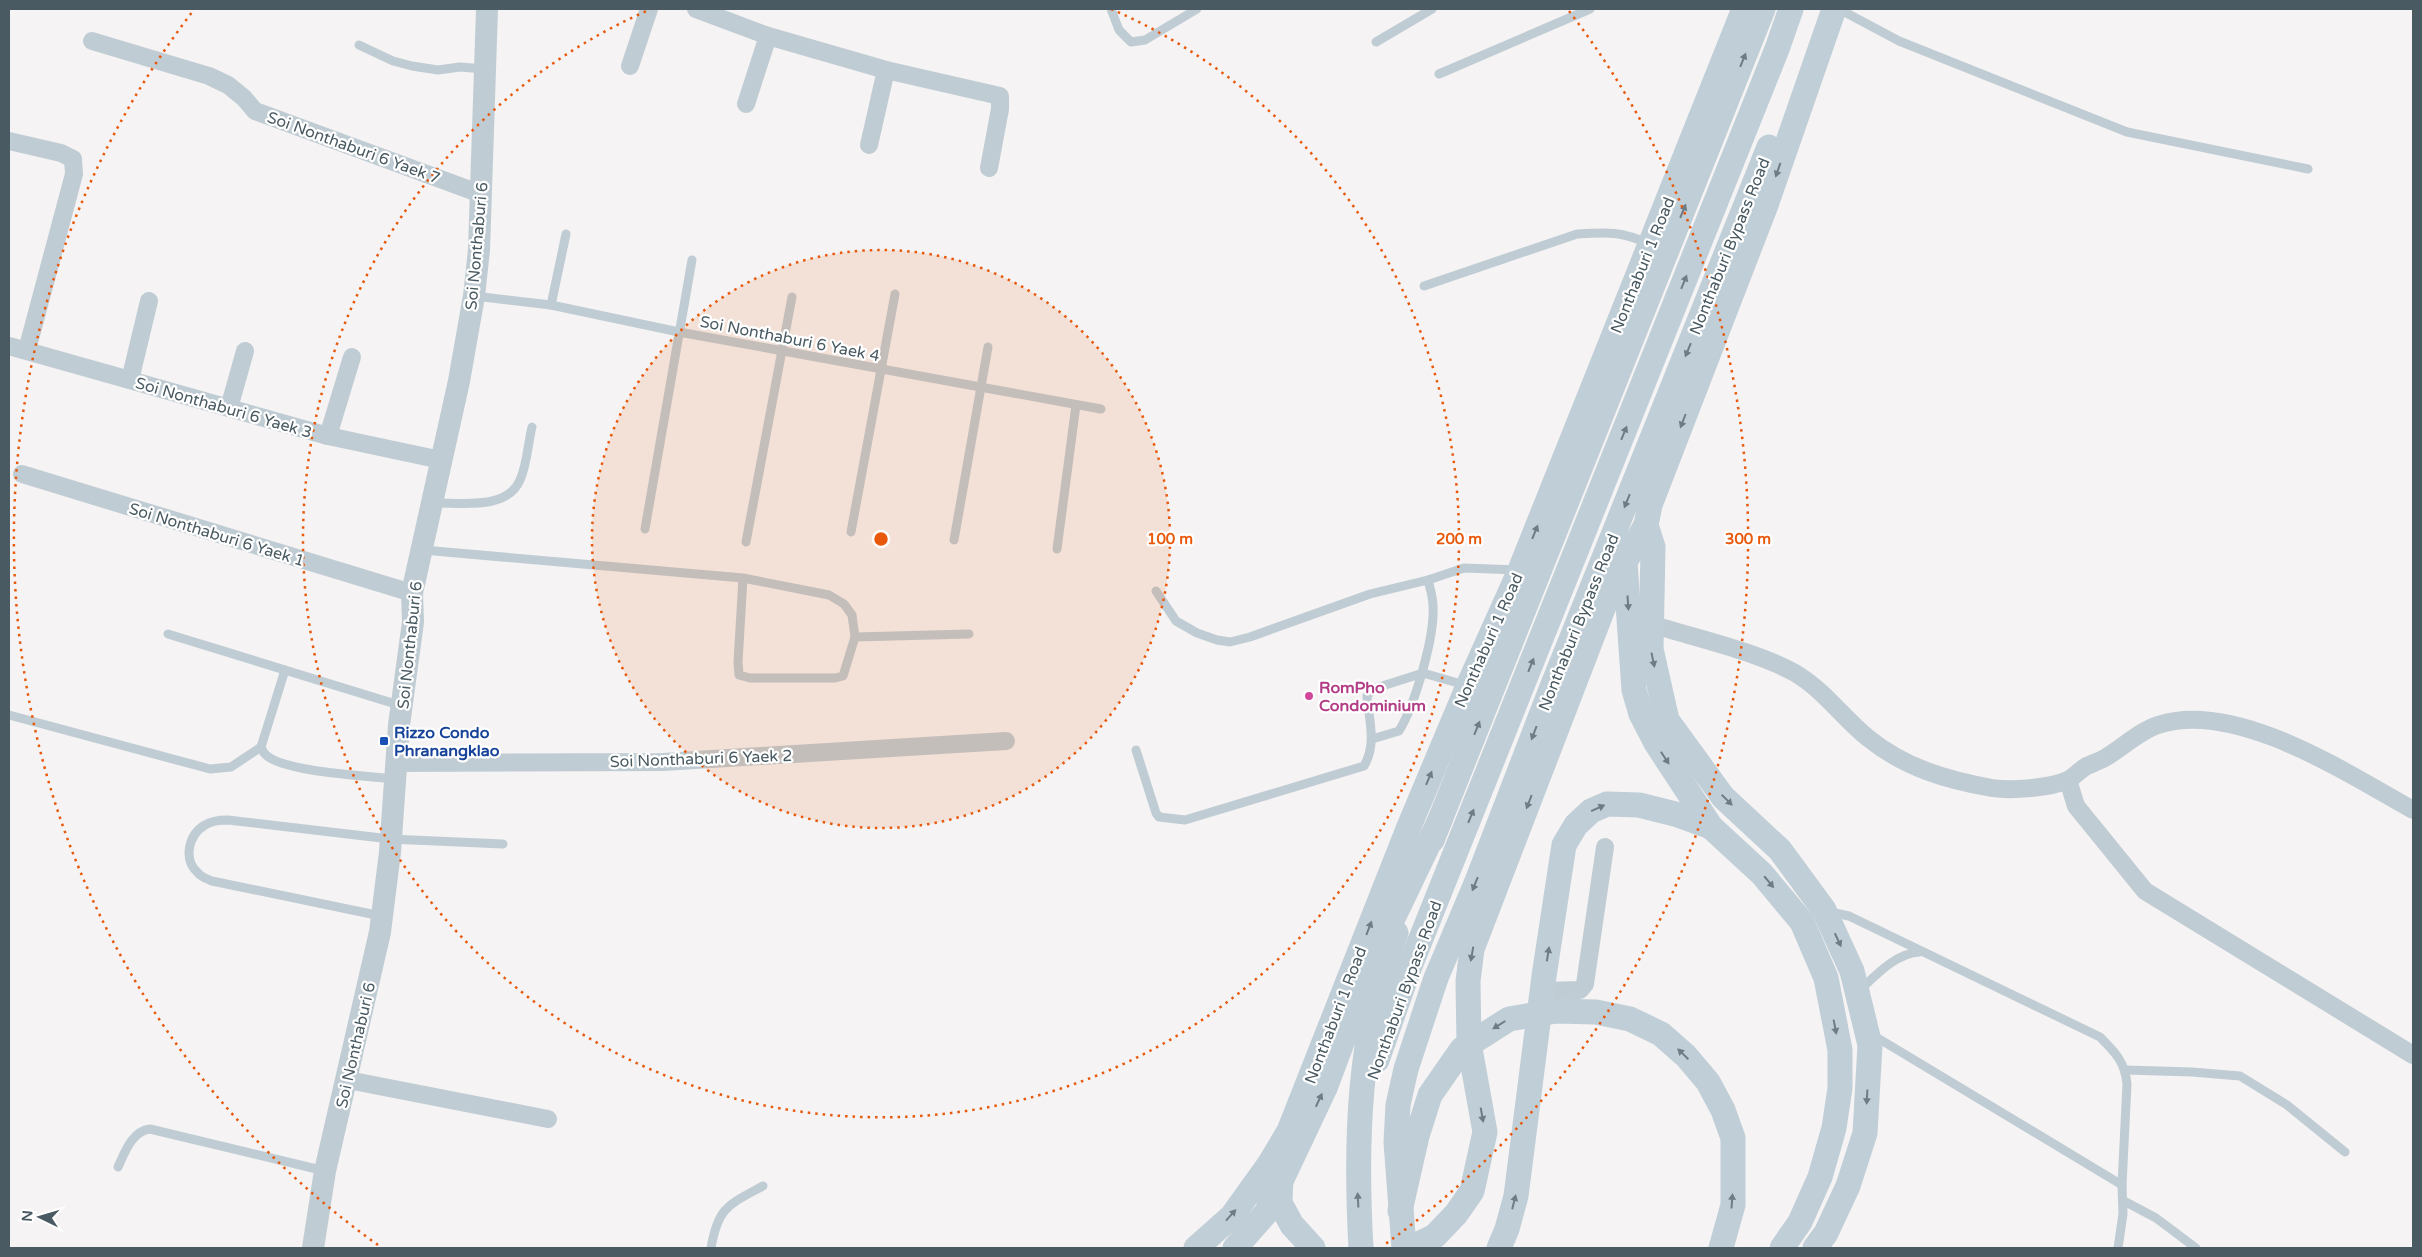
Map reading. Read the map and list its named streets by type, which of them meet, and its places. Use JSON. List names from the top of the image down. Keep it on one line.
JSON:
{"streets":{"main road":["Nonthaburi Bypass Road","Nonthaburi 1 Road"],"street":["Soi Nonthaburi 6 Yaek 7","Soi Nonthaburi 6","Soi Nonthaburi 6 Yaek 3","Soi Nonthaburi 6 Yaek 1","Soi Nonthaburi 6 Yaek 2"],"lane":["Soi Nonthaburi 6 Yaek 4"]},"crossings":[["Soi Nonthaburi 6 Yaek 7","Soi Nonthaburi 6"],["Soi Nonthaburi 6","Soi Nonthaburi 6 Yaek 4"],["Soi Nonthaburi 6","Soi Nonthaburi 6 Yaek 3"],["Soi Nonthaburi 6","Soi Nonthaburi 6 Yaek 1"],["Soi Nonthaburi 6","Soi Nonthaburi 6 Yaek 2"]],"places":{"other":["RomPho Condominium"],"transit":["Rizzo Condo Phranangklao"]},"north":"left","rings":["100 m","200 m","300 m"]}
